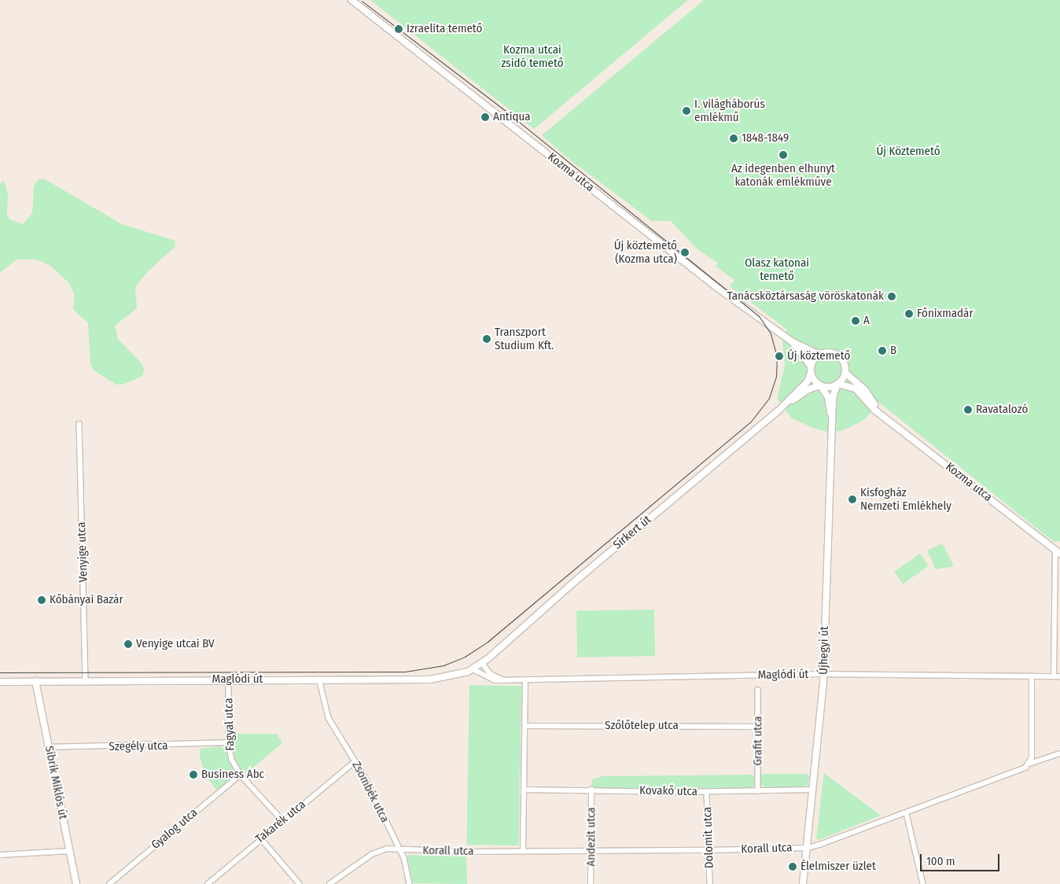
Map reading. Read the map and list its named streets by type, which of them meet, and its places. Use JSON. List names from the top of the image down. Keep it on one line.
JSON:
{"streets":{"street":["Kozma utca","Sírkert út","Venyige utca","Újhegyi út","Maglódi út","Fagyal utca","Szőlőtelep utca","Grafit utca","Szegély utca","Sibrik Miklós út","Kovakő utca","Zsombék utca","Takarék utca","Gyalog utca","Andezit utca","Dolomit utca","Korall utca"]},"crossings":[["Kozma utca","Sírkert út"],["Kozma utca","Újhegyi út"],["Sírkert út","Újhegyi út"],["Sírkert út","Maglódi út"],["Venyige utca","Maglódi út"],["Újhegyi út","Maglódi út"],["Újhegyi út","Kovakő utca"],["Újhegyi út","Korall utca"],["Maglódi út","Fagyal utca"],["Maglódi út","Sibrik Miklós út"],["Maglódi út","Zsombék utca"],["Fagyal utca","Szegély utca"],["Fagyal utca","Takarék utca"],["Fagyal utca","Gyalog utca"],["Szőlőtelep utca","Grafit utca"],["Grafit utca","Kovakő utca"],["Szegély utca","Sibrik Miklós út"],["Kovakő utca","Andezit utca"],["Kovakő utca","Dolomit utca"],["Zsombék utca","Takarék utca"],["Zsombék utca","Korall utca"],["Andezit utca","Korall utca"],["Dolomit utca","Korall utca"]],"parks":["Kozma utcai zsidó temető","Új Köztemető","Olasz katonai temető"],"places":["Izraelita temető","I. világháborús emlékmű","Antiqua","1848-1849","Az idegenben elhunyt katonák emlékműve","Új köztemető (Kozma utca)","Tanácsköztársaság vöröskatonák","Főnixmadár","A","Transzport Studium Kft.","B","Új köztemető","Ravatalozó","Kisfogház Nemzeti Emlékhely","Kőbányai Bazár","Venyige utcai BV","Business Abc","Élelmiszer üzlet"],"scale_bar":"100 m"}
